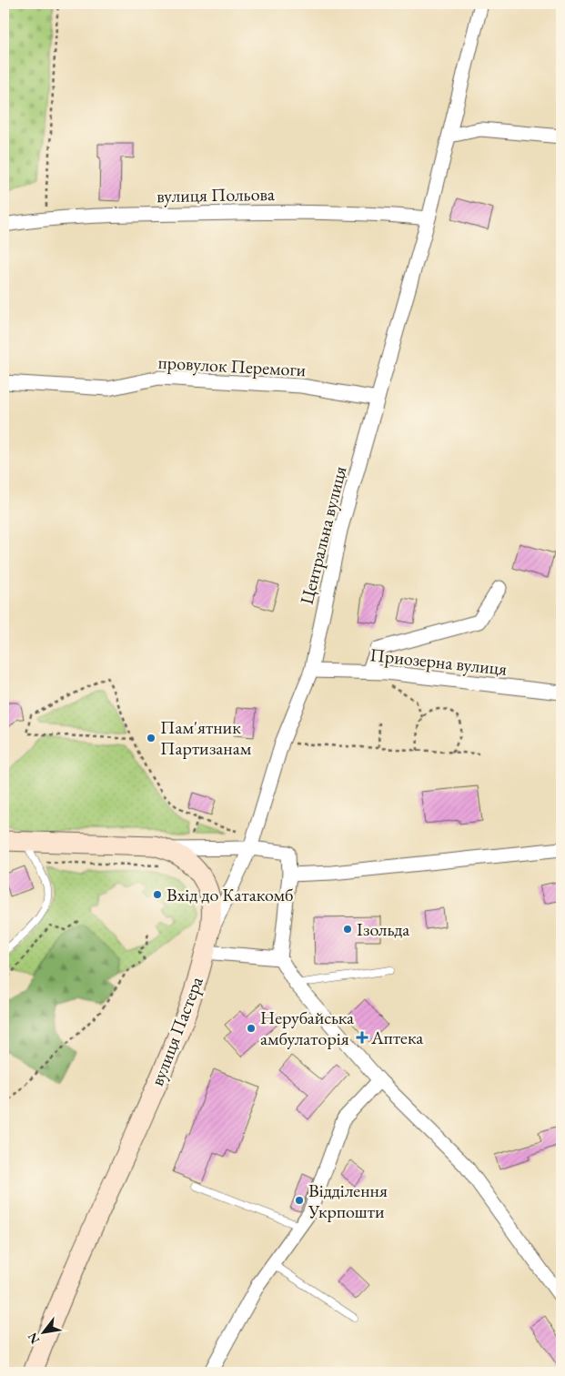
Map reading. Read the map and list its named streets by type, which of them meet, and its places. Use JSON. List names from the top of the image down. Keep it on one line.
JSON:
{"streets":{"street":["вулиця Польова","провулок Перемоги","Центральна вулиця","Приозерна вулиця","вулиця Пастера"]},"crossings":[["вулиця Польова","Центральна вулиця"],["провулок Перемоги","Центральна вулиця"],["Центральна вулиця","Приозерна вулиця"],["Центральна вулиця","вулиця Пастера"]],"places":{"other":["Пам'ятник Партизанам","Вхід до Катакомб","Ізольда","Нерубайська амбулаторія","Відділення Укрпошти"],"health":["Аптека"]},"north":"bottom left"}
